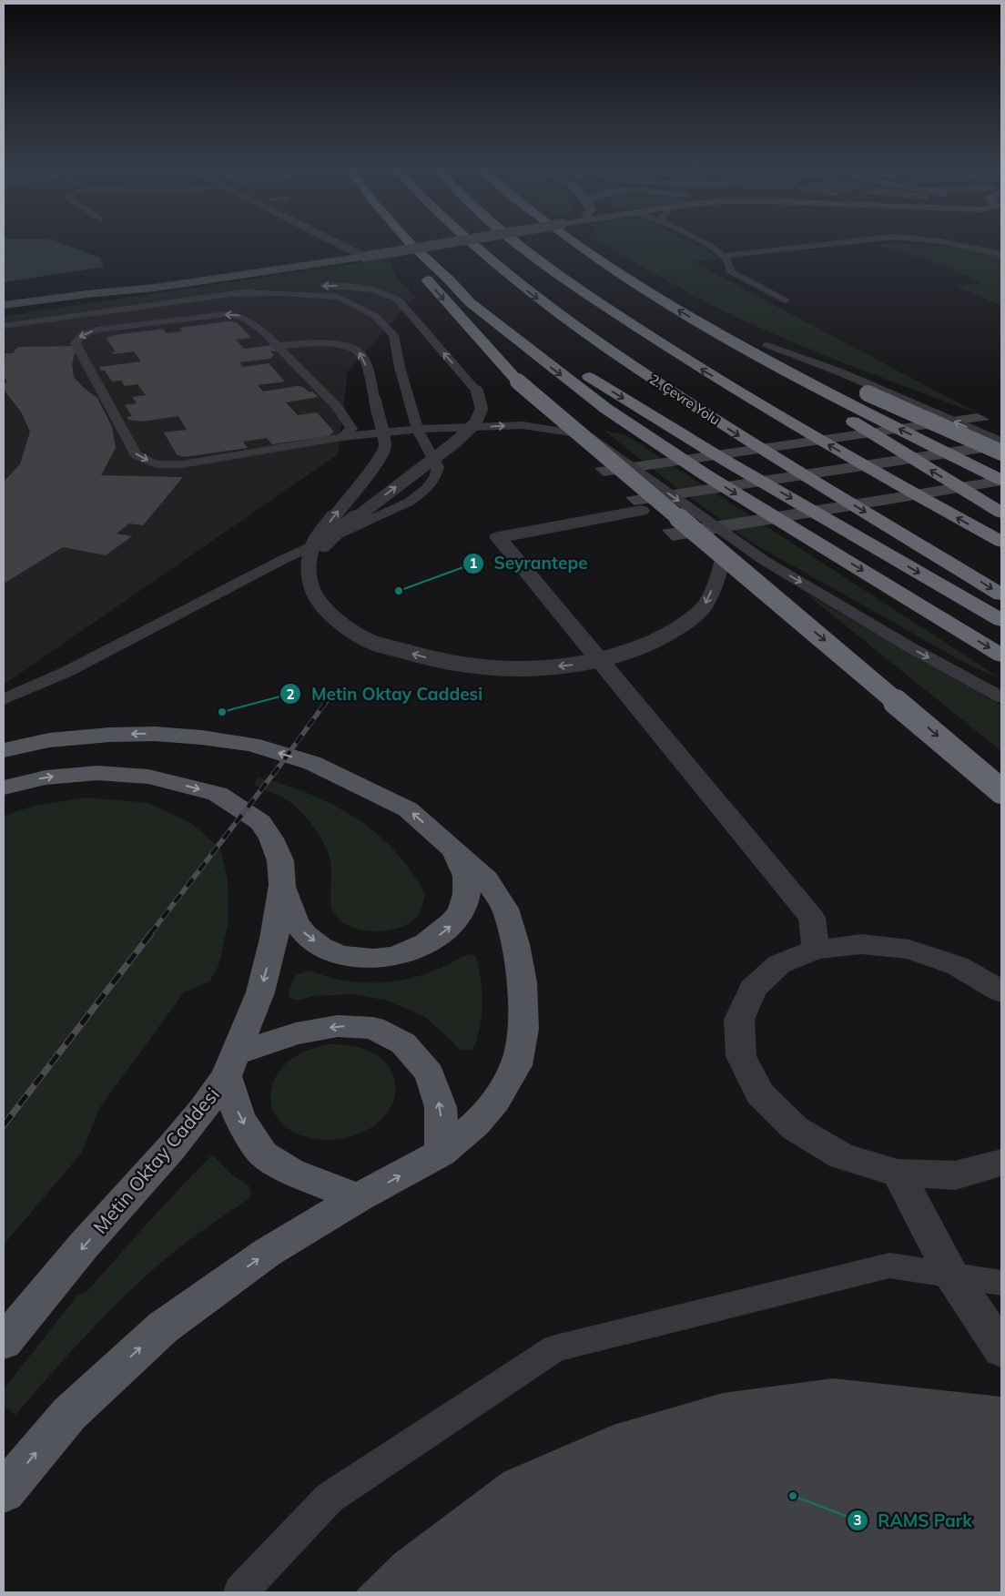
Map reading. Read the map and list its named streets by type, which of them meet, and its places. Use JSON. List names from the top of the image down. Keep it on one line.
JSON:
{"streets":{"highway":["2. Çevre Yolu"],"main road":["Metin Oktay Caddesi"]},"places":["Seyrantepe","Metin Oktay Caddesi","RAMS Park"]}
